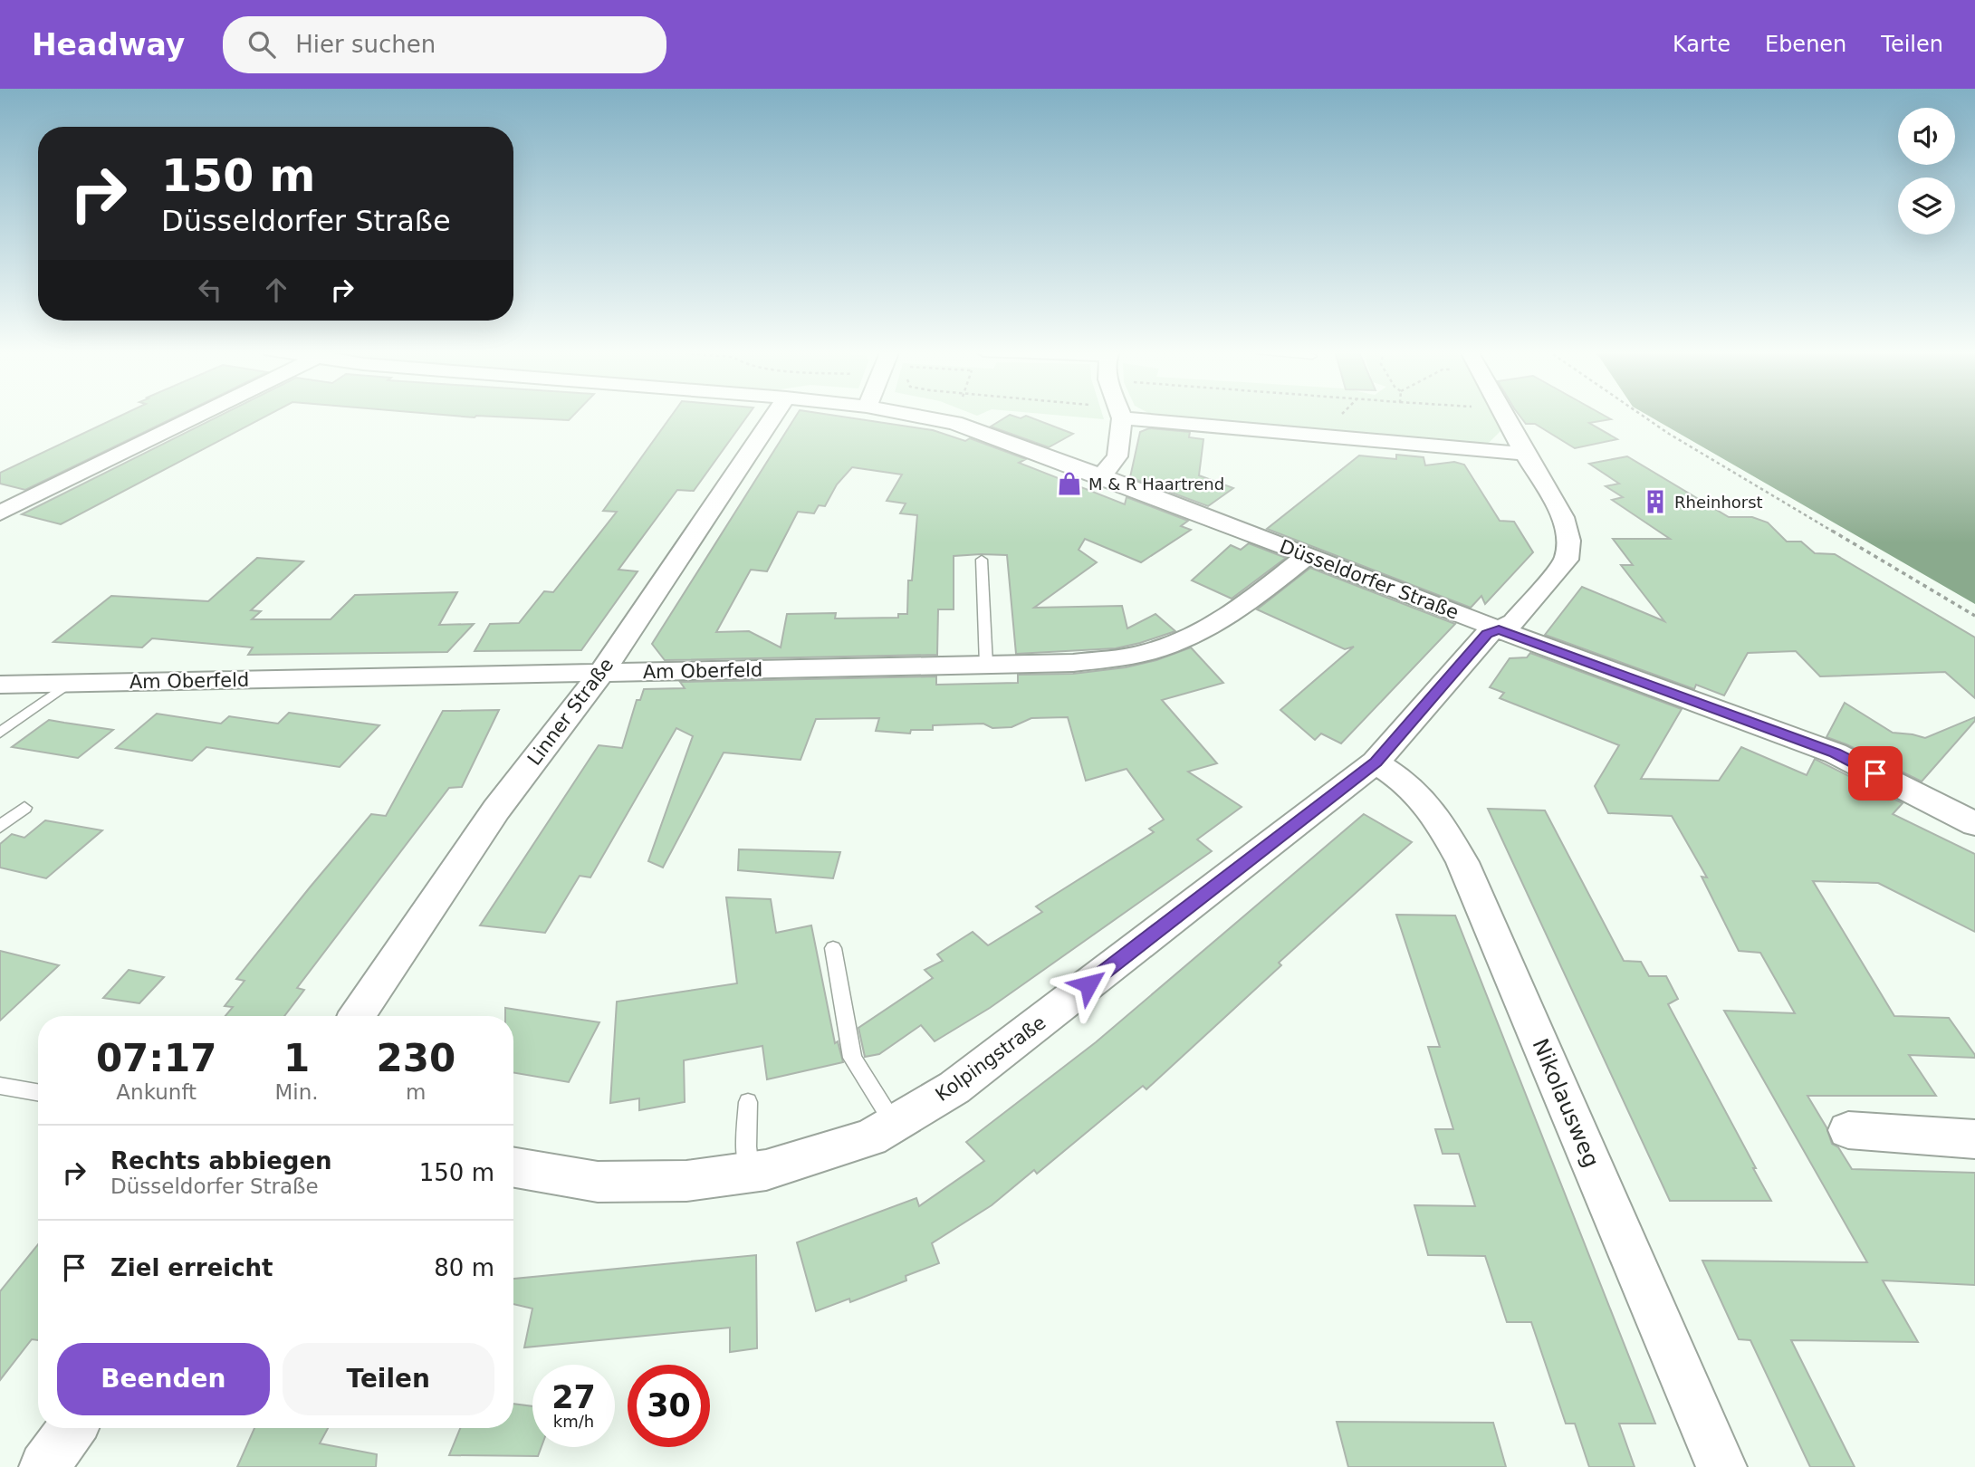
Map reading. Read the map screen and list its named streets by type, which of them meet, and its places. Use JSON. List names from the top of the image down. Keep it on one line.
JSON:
{"streets":{"street":["Düsseldorfer Straße","Am Oberfeld","Linner Straße","Kolpingstraße","Nikolausweg"]},"crossings":[["Düsseldorfer Straße","Am Oberfeld"],["Düsseldorfer Straße","Kolpingstraße"],["Am Oberfeld","Linner Straße"],["Kolpingstraße","Nikolausweg"]],"places":{"shop":["M & R Haartrend"],"building":["Rheinhorst"]},"page":{"header":"Headway","search":"Hier suchen","nav":["Karte","Ebenen","Teilen"],"turn":["150 m","Düsseldorfer Straße"],"eta":["07:17","Ankunft","1","Min.","230","m"],"list":[{"name":"Rechts abbiegen","note":"Düsseldorfer Straße","value":"150 m"},{"name":"Ziel erreicht","value":"80 m"}],"buttons":["Beenden","Teilen"],"speed":"27 km/h","limit":"30"}}
